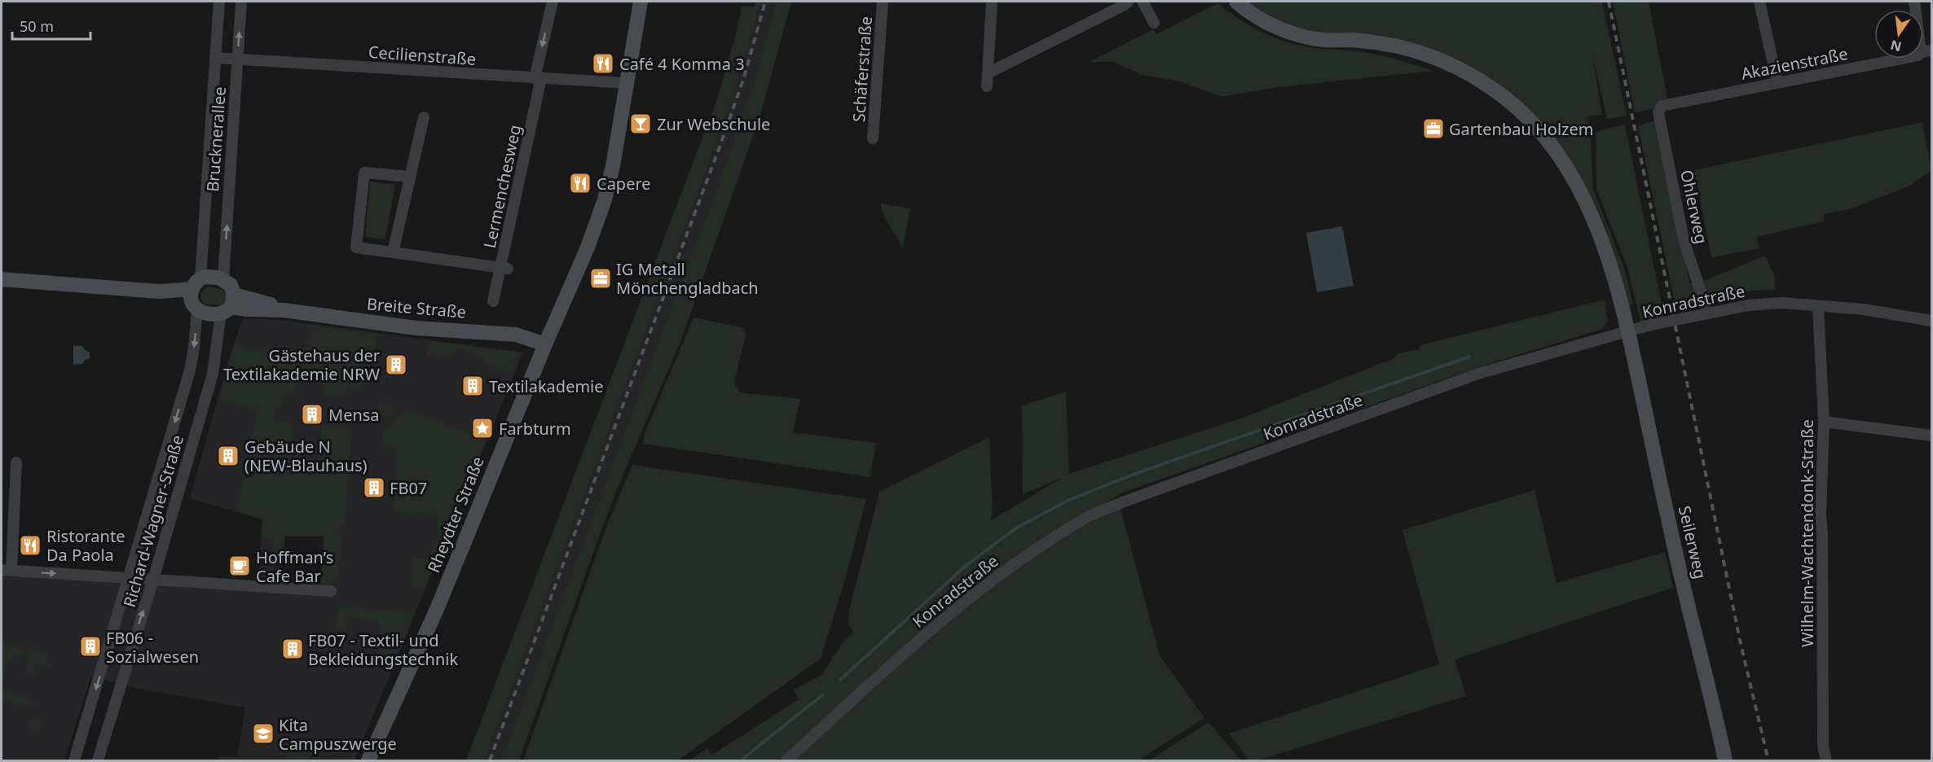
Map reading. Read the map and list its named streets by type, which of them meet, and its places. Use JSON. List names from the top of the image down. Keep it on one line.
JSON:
{"streets":{"street":["Cecilienstraße","Akazienstraße","Schäferstraße","Brucknerallee","Lermenchesweg","Ohlerweg","Konradstraße","Breite Straße","Rheydter Straße","Richard-Wagner-Straße","Wilhelm-Wachtendonk-Straße","Seilerweg"]},"crossings":[["Cecilienstraße","Brucknerallee"],["Cecilienstraße","Lermenchesweg"],["Cecilienstraße","Rheydter Straße"],["Akazienstraße","Ohlerweg"],["Brucknerallee","Breite Straße"],["Brucknerallee","Richard-Wagner-Straße"],["Ohlerweg","Konradstraße"],["Konradstraße","Wilhelm-Wachtendonk-Straße"],["Konradstraße","Seilerweg"],["Breite Straße","Rheydter Straße"],["Breite Straße","Richard-Wagner-Straße"]],"places":{"restaurant":["Café 4 Komma 3","Capere","Ristorante Da Paola"],"bar":["Zur Webschule"],"office":["Gartenbau Holzem","IG Metall Mönchengladbach"],"building":["Gästehaus der Textilakademie NRW","Textilakademie","Mensa","Gebäude N (NEW-Blauhaus)","FB07","FB06 - Sozialwesen","FB07 - Textil- und Bekleidungstechnik"],"place":["Farbturm"],"cafe":["Hoffman’s Cafe Bar"],"school or university":["Kita Campuszwerge"]},"scale_bar":"50 m","north":"bottom"}
